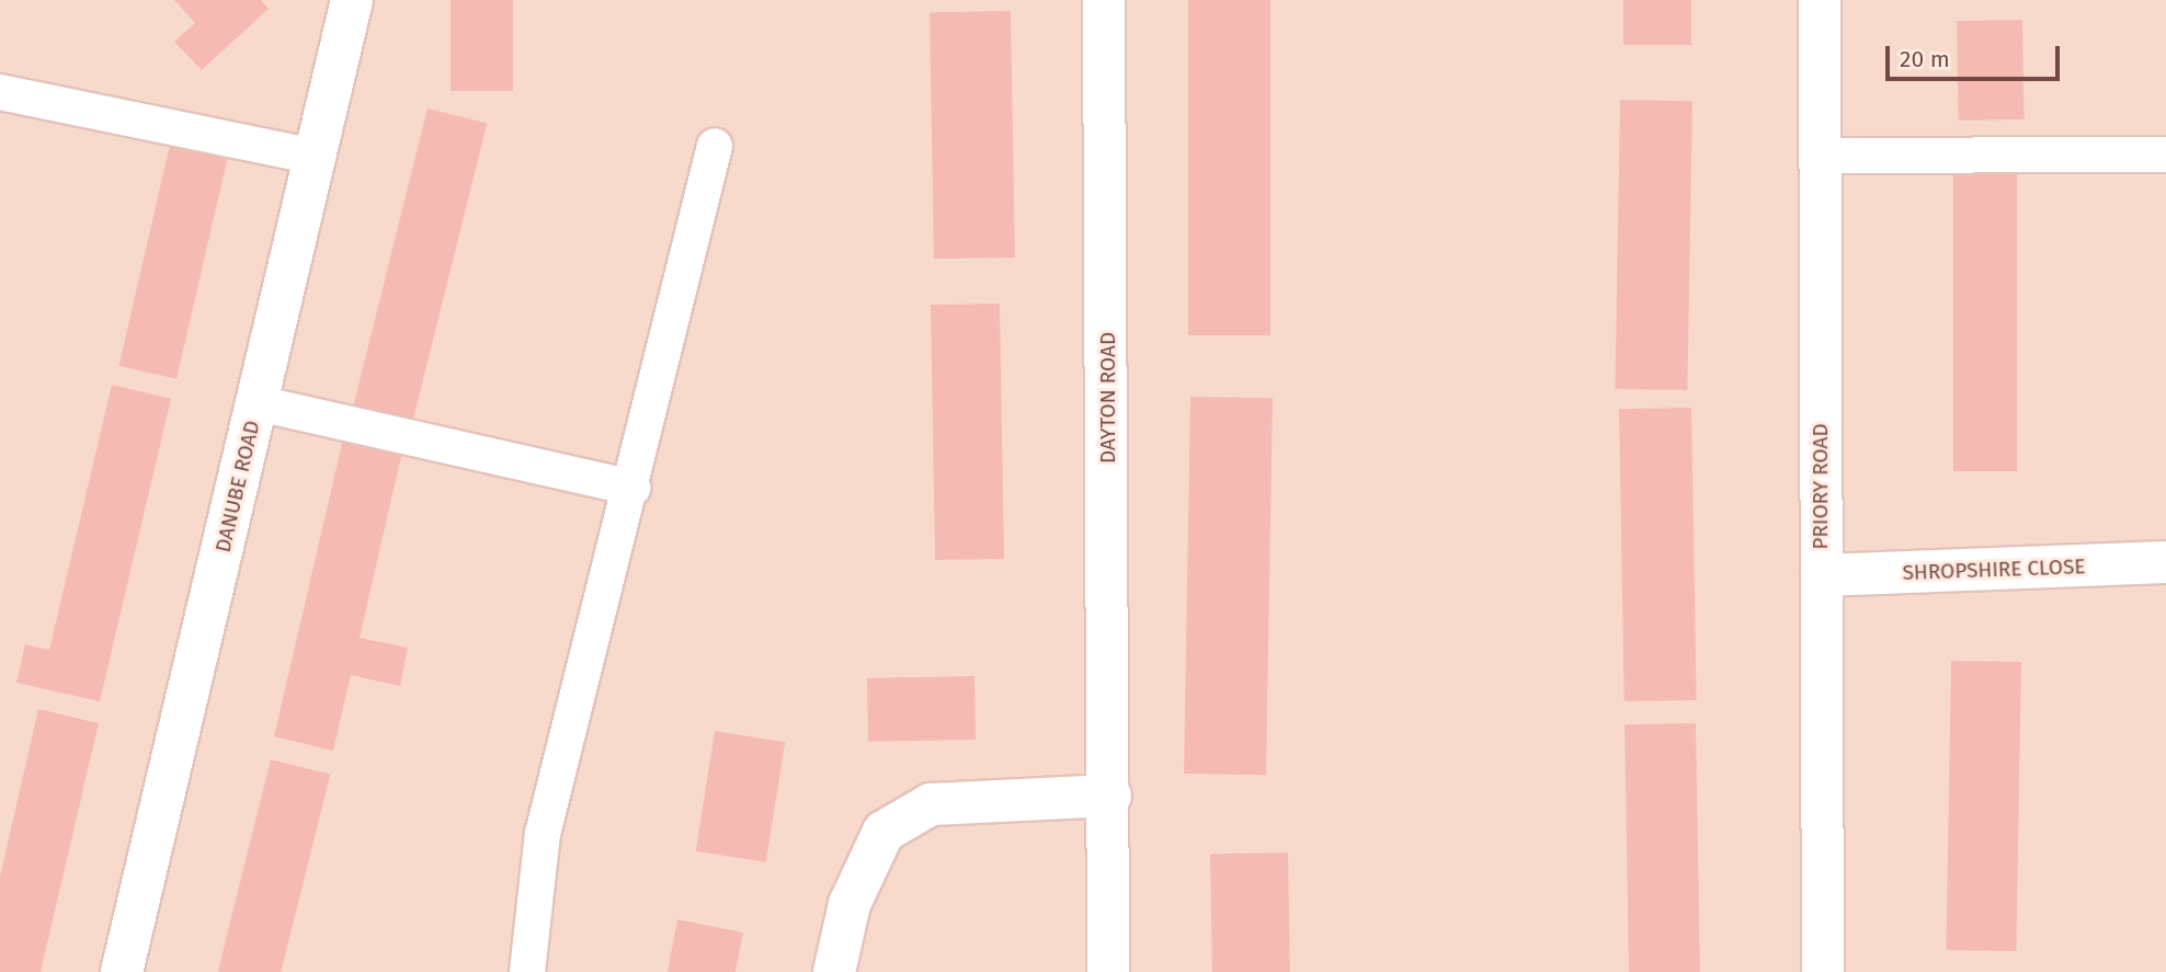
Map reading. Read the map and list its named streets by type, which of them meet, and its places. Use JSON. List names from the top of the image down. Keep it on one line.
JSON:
{"streets":{"street":["DAYTON ROAD","DANUBE ROAD","PRIORY ROAD","SHROPSHIRE CLOSE"]},"crossings":[["PRIORY ROAD","SHROPSHIRE CLOSE"]],"scale_bar":"20 m"}
